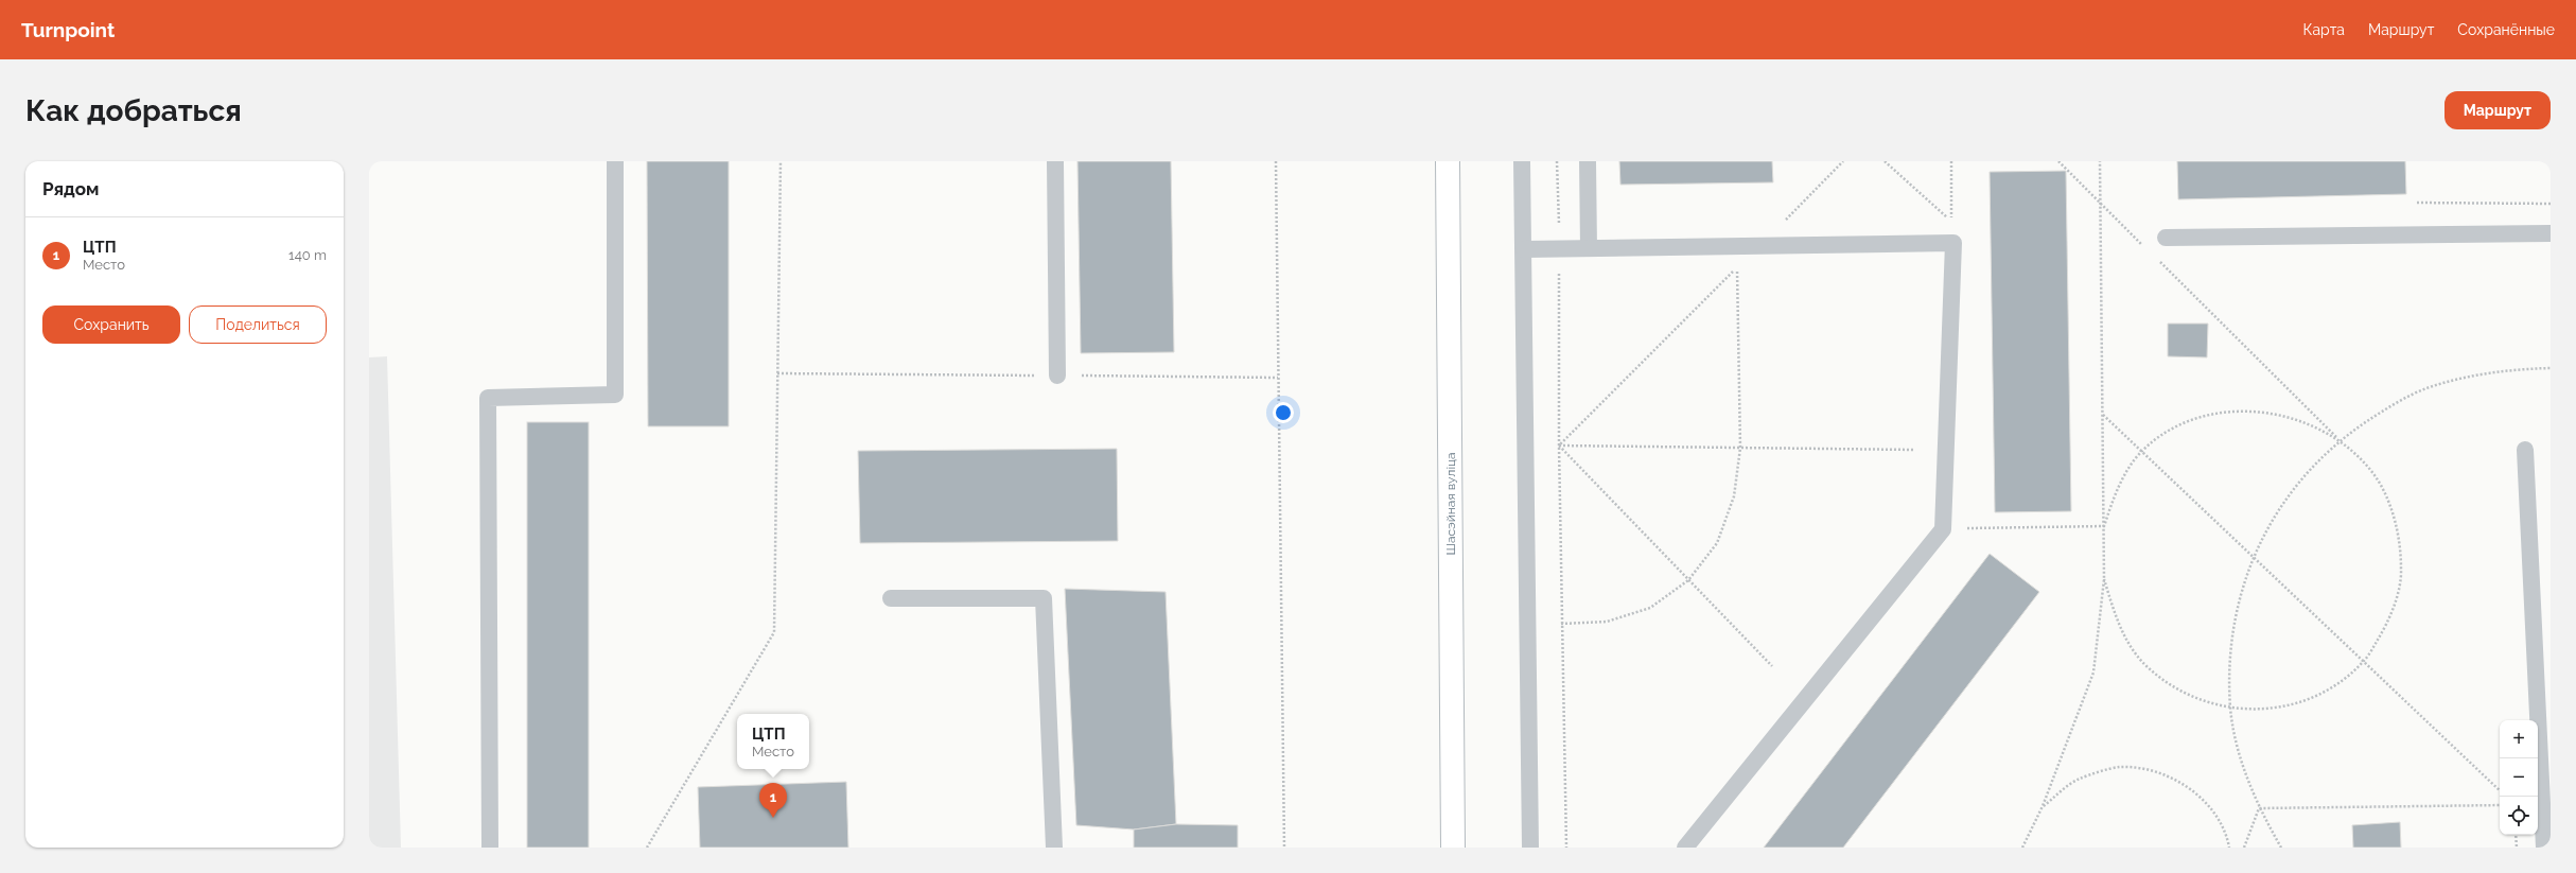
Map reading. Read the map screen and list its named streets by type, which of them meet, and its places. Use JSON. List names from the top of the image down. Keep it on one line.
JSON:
{"streets":{"main road":["Шасэйная вуліца"]},"page":{"header":"Turnpoint","nav":["Карта","Маршрут","Сохранённые"],"buttons":["Маршрут",["Сохранить","Поделиться"]],"title":"Как добраться","heading":"Рядом","list":[{"mark":"1","name":"ЦТП","note":"Место","value":"140 m"}],"popup":["ЦТП","Место"],"map_buttons":["+","−"],"pins":"1"}}
